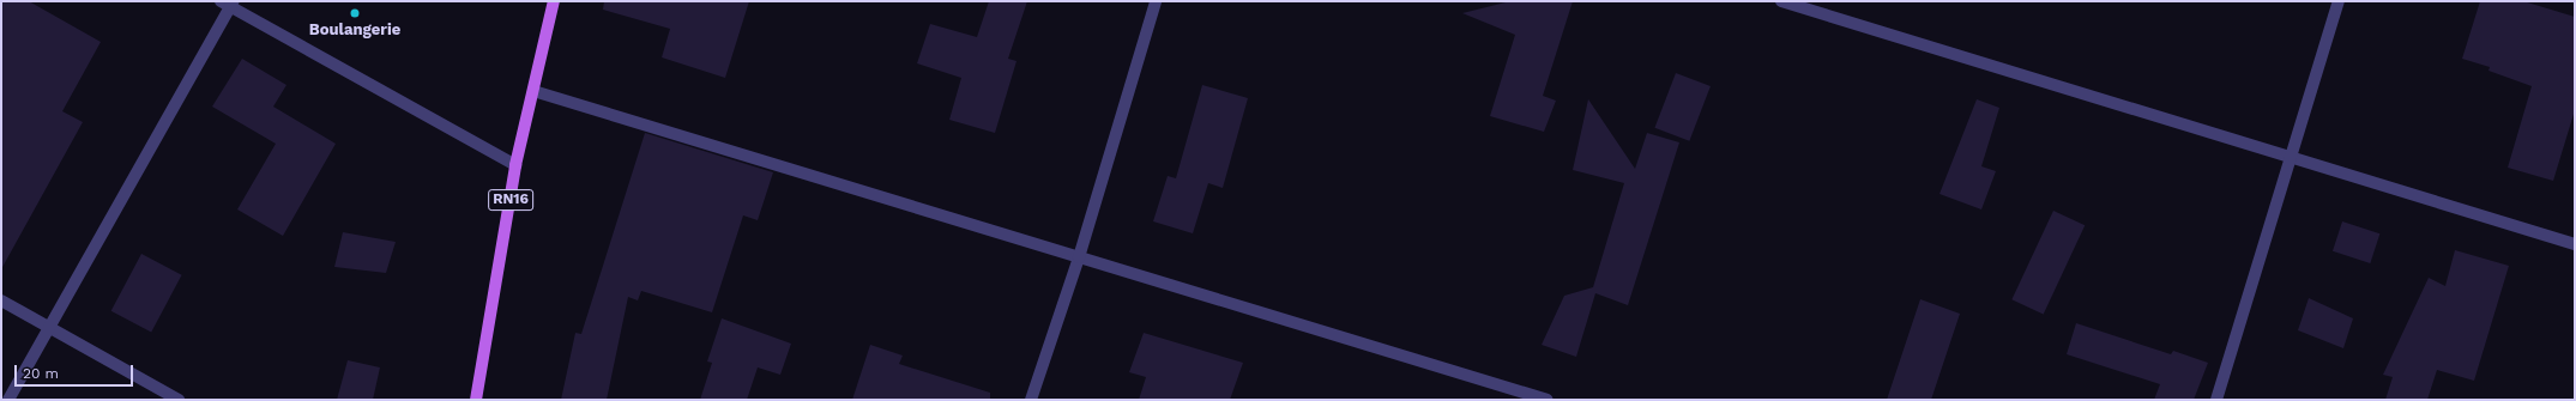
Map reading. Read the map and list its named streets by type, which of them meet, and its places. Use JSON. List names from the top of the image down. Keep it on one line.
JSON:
{"streets":{"main road":["RN16"]},"places":["Boulangerie"],"scale_bar":"20 m"}
